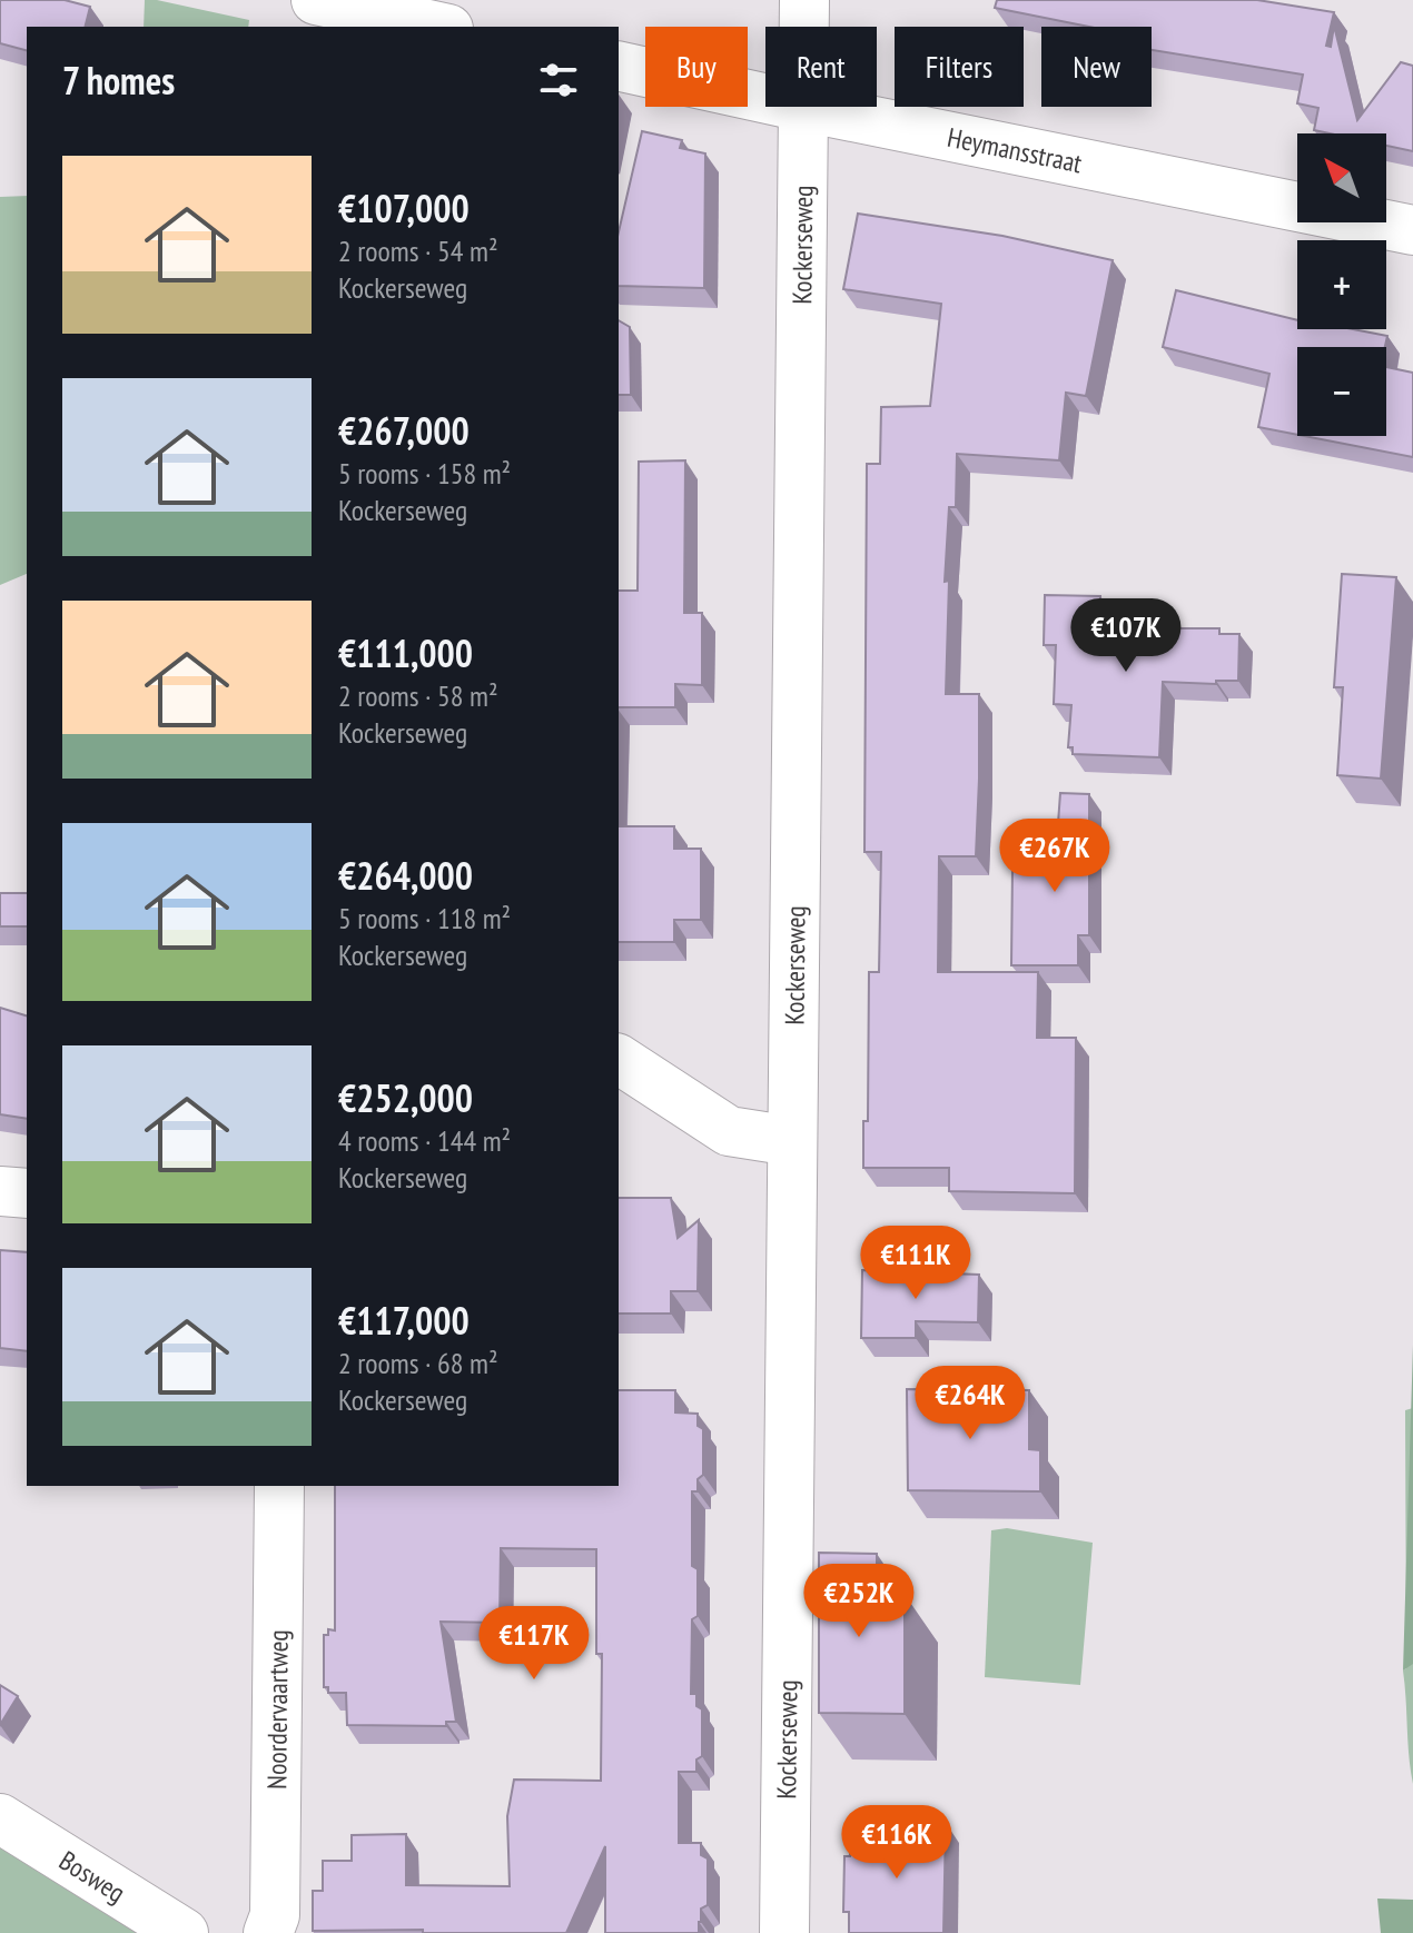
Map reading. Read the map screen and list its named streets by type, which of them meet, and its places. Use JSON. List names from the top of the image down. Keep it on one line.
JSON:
{"streets":{"street":["Heymansstraat","Kockerseweg","Noordervaartweg","Bosweg"]},"crossings":[["Heymansstraat","Kockerseweg"]],"north":"top left","page":{"chip":["Buy","Rent","Filters","New"],"heading":"7 homes","map_buttons":["+","−"],"list":[{"name":"€107,000","note":"2 rooms · 54 m² · Kockerseweg"},{"name":"€267,000","note":"5 rooms · 158 m² · Kockerseweg"},{"name":"€111,000","note":"2 rooms · 58 m² · Kockerseweg"},{"name":"€264,000","note":"5 rooms · 118 m² · Kockerseweg"},{"name":"€252,000","note":"4 rooms · 144 m² · Kockerseweg"},{"name":"€117,000","note":"2 rooms · 68 m² · Kockerseweg"}],"price":["€107K","€267K","€111K","€264K","€252K","€117K","€116K"]}}
